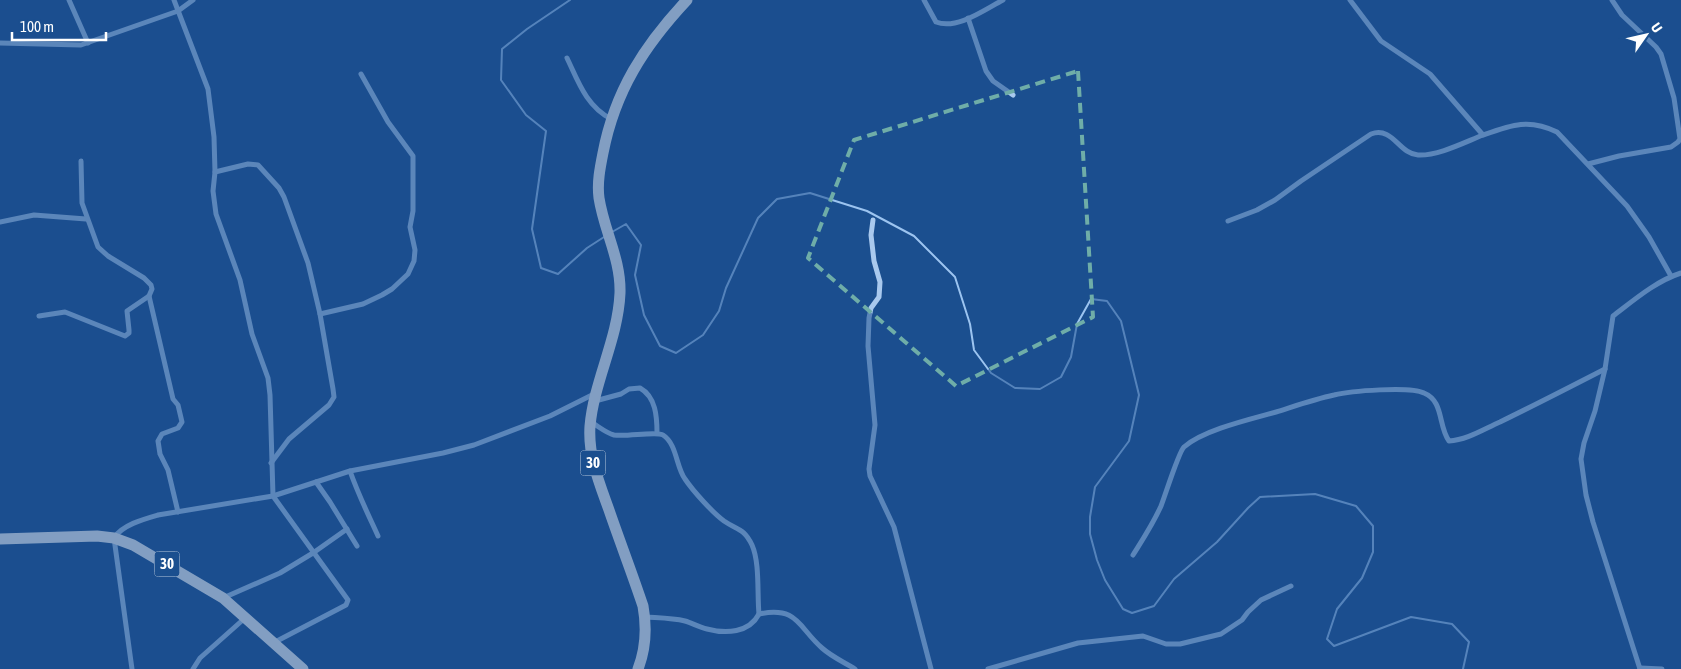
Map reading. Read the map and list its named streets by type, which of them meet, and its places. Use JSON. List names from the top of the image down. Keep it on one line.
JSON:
{"streets":{"highway":["30"]},"scale_bar":"100 m","north":"top right"}
